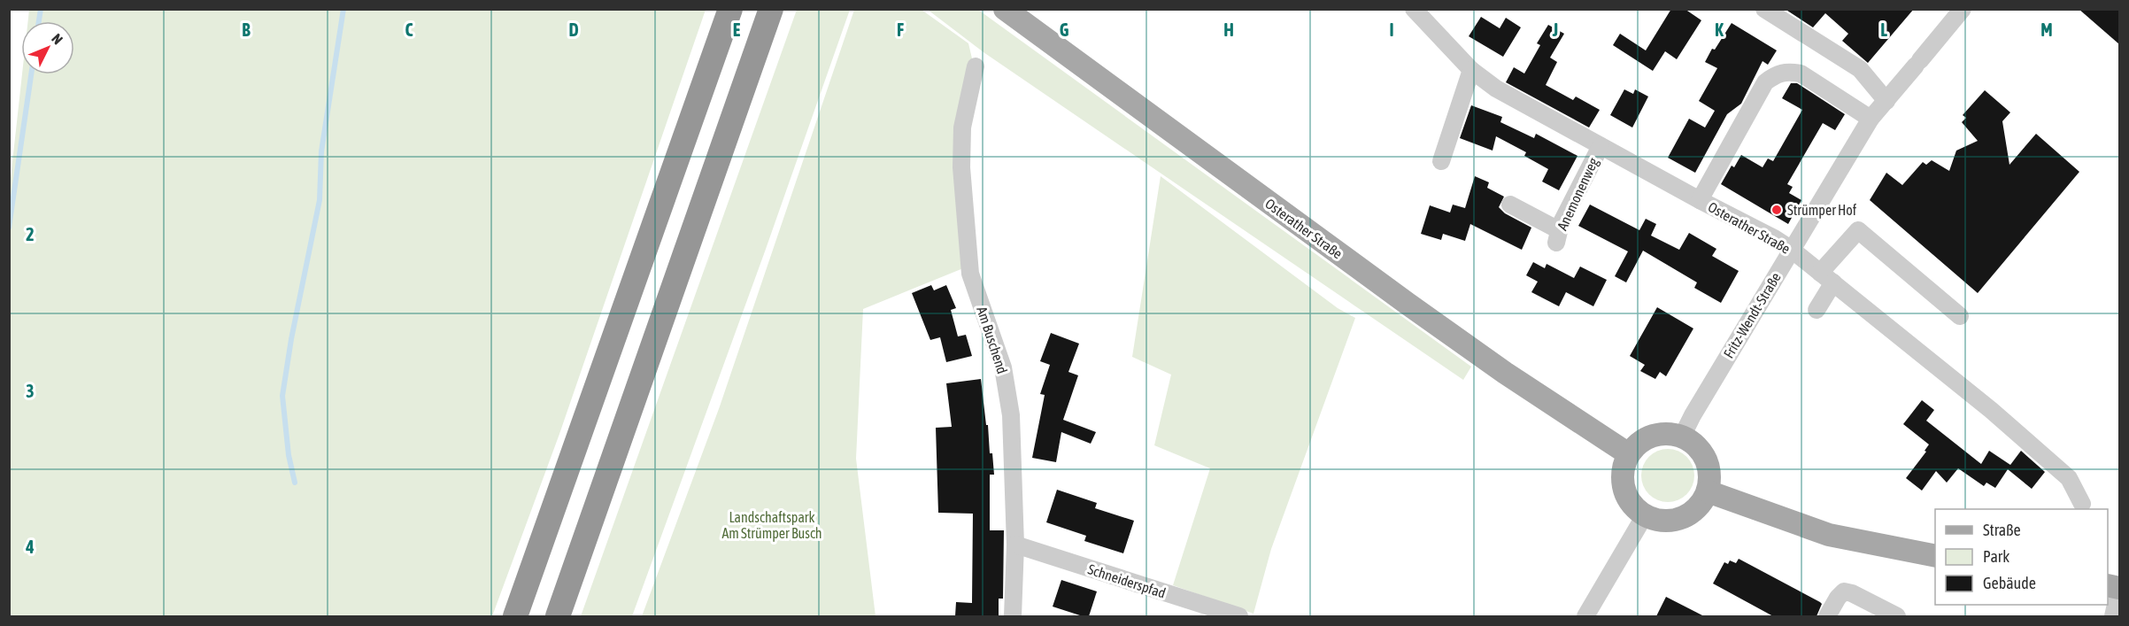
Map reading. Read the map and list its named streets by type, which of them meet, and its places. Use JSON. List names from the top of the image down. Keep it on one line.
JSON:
{"streets":{"main road":["Osterather Straße"],"street":["Anemonenweg","Fritz-Wendt-Straße","Am Buschend","Schneiderspfad"]},"crossings":[["Anemonenweg","Osterather Straße"],["Osterather Straße","Fritz-Wendt-Straße"],["Am Buschend","Schneiderspfad"]],"parks":["Landschaftspark Am Strümper Busch"],"places":["Strümper Hof"],"legend":["Straße","Park","Gebäude"],"north":"top right","grid":{"columns":["B","C","D","E","F","G","H","I","J","K","L","M"],"rows":["2","3","4"]}}
